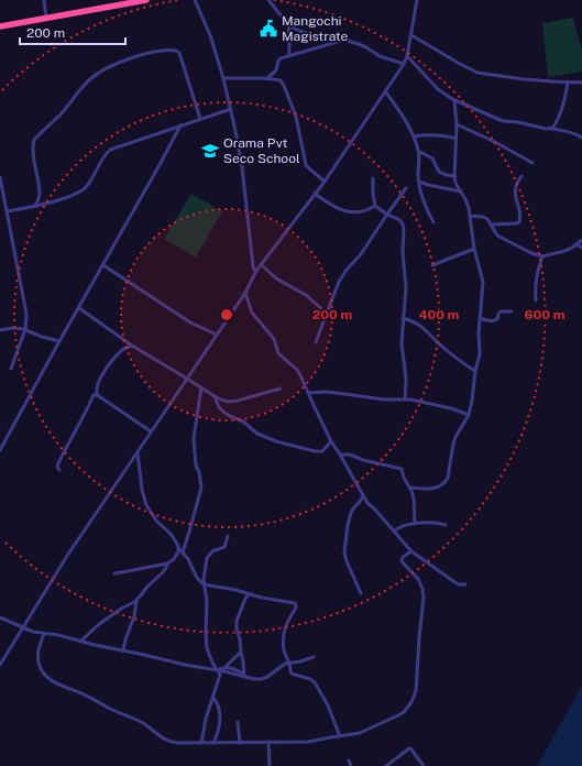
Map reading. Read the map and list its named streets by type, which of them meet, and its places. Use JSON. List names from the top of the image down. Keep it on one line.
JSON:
{"places":{"public building":["Mangochi Magistrate"],"school or university":["Orama Pvt Seco School"]},"scale_bar":"200 m","rings":["200 m","400 m","600 m"]}
